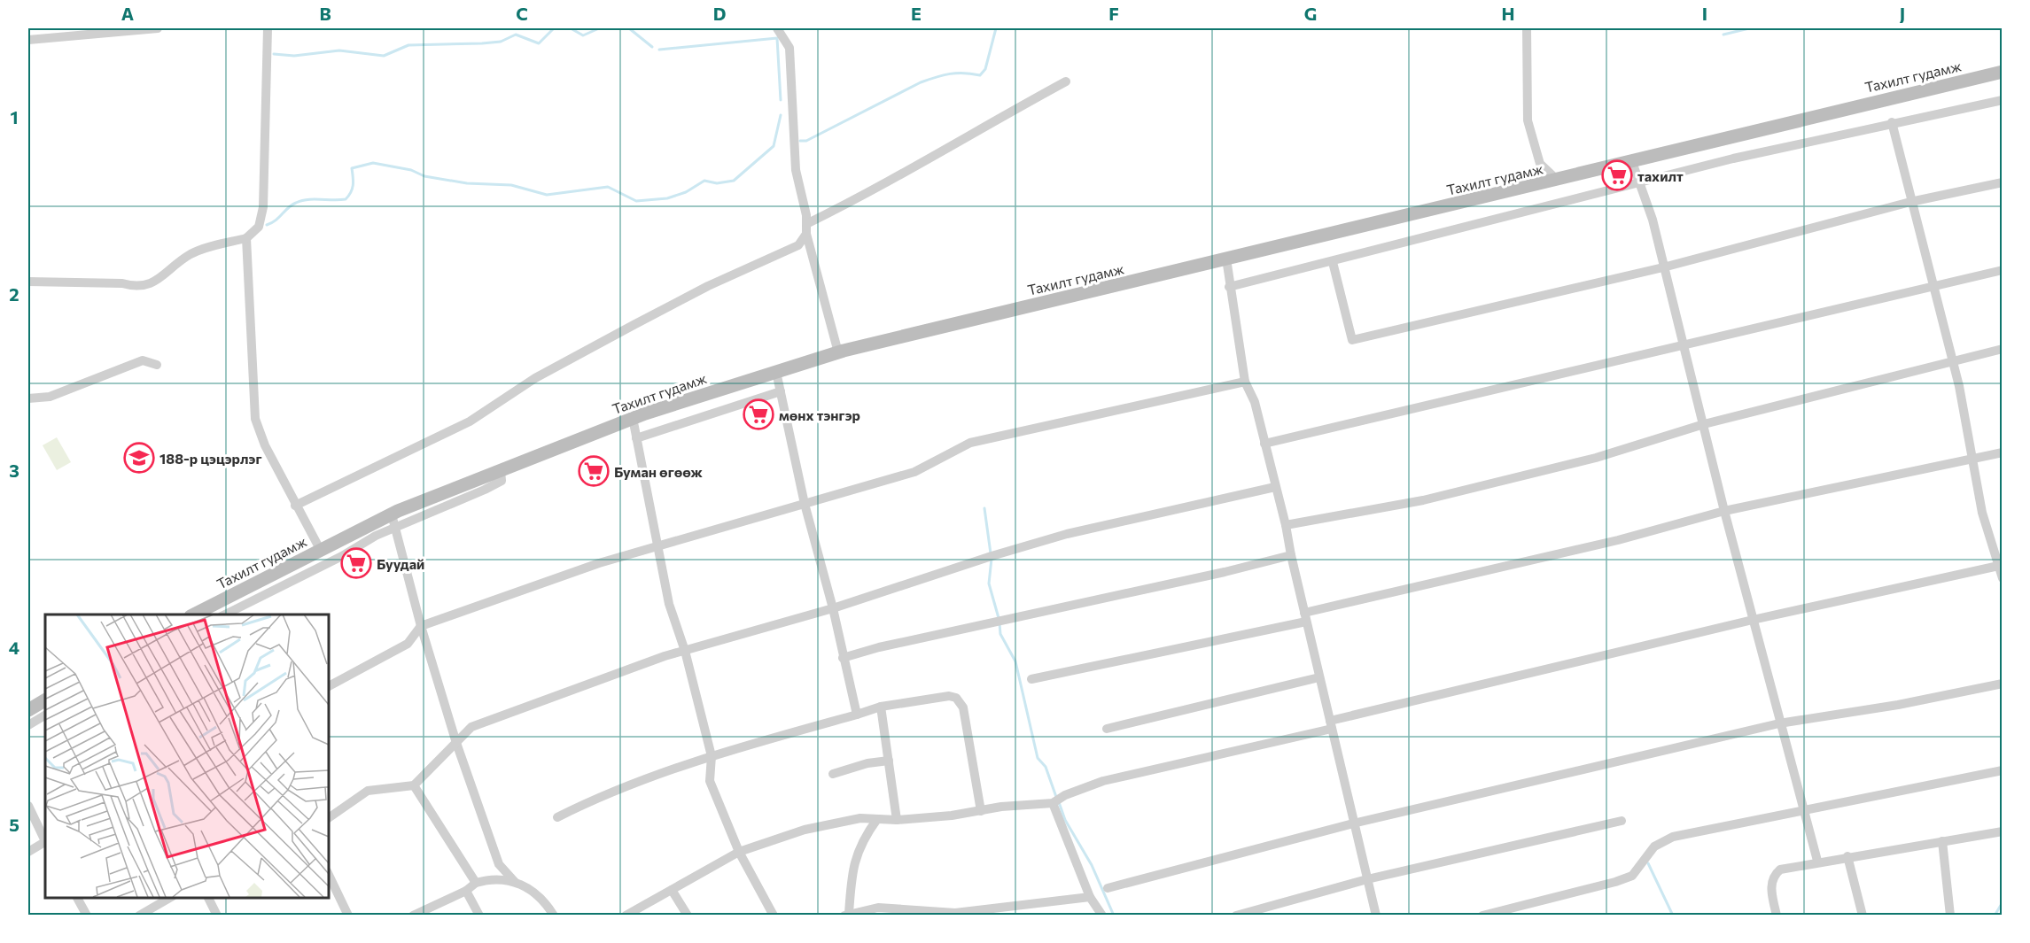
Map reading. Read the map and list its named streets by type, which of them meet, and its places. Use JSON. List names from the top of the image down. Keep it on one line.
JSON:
{"streets":{"main road":["Тахилт гудамж"]},"places":{"supermarket":["тахилт","мөнх тэнгэр","Буман өгөөж","Буудай"],"school or university":["188-р цэцэрлэг"]},"grid":{"columns":["A","B","C","D","E","F","G","H","I","J"],"rows":["1","2","3","4","5"]}}
